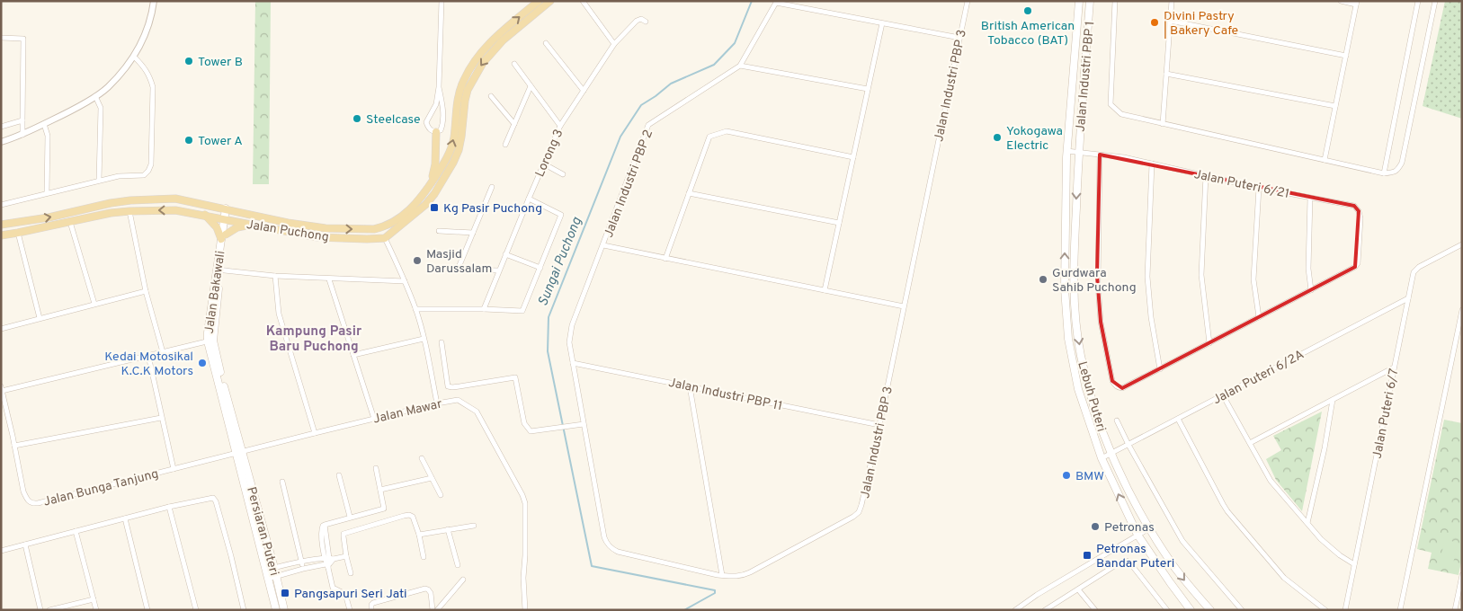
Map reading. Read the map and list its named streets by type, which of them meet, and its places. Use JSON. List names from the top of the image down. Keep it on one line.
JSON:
{"streets":{"main road":["Jalan Industri PBP 1","Jalan Puchong","Jalan Bakawali","Lebuh Puteri","Persiaran Puteri"],"street":["Jalan Industri PBP 3","Lorong 3","Jalan Industri PBP 2","Jalan Puteri 6/21","Jalan Puteri 6/2A","Jalan Industri PBP 11","Jalan Mawar","Jalan Puteri 6/7","Jalan Bunga Tanjung"]},"crossings":[["Jalan Industri PBP 1","Jalan Puteri 6/21"],["Jalan Industri PBP 1","Lebuh Puteri"],["Jalan Industri PBP 3","Jalan Industri PBP 2"],["Jalan Industri PBP 3","Jalan Industri PBP 11"],["Jalan Industri PBP 2","Jalan Industri PBP 11"],["Jalan Puteri 6/21","Lebuh Puteri"],["Jalan Puchong","Jalan Bakawali"],["Jalan Bakawali","Jalan Mawar"],["Jalan Bakawali","Jalan Bunga Tanjung"],["Jalan Bakawali","Persiaran Puteri"],["Jalan Puteri 6/2A","Lebuh Puteri"],["Jalan Puteri 6/2A","Jalan Puteri 6/7"],["Jalan Mawar","Jalan Bunga Tanjung"],["Jalan Mawar","Persiaran Puteri"],["Jalan Bunga Tanjung","Persiaran Puteri"]],"districts":["Kampung Pasir Baru Puchong"],"water":["Sungai Puchong"],"places":{"other":["British American Tobacco (BAT)","Divini Pastry | Bakery Cafe","Tower B","Steelcase","Yokogawa Electric","Tower A","Masjid Darussalam","Gurdwara Sahib Puchong","Kedai Motosikal K.C.K Motors","BMW","Petronas"],"transit":["Kg Pasir Puchong","Petronas Bandar Puteri","Pangsapuri Seri Jati"]}}
